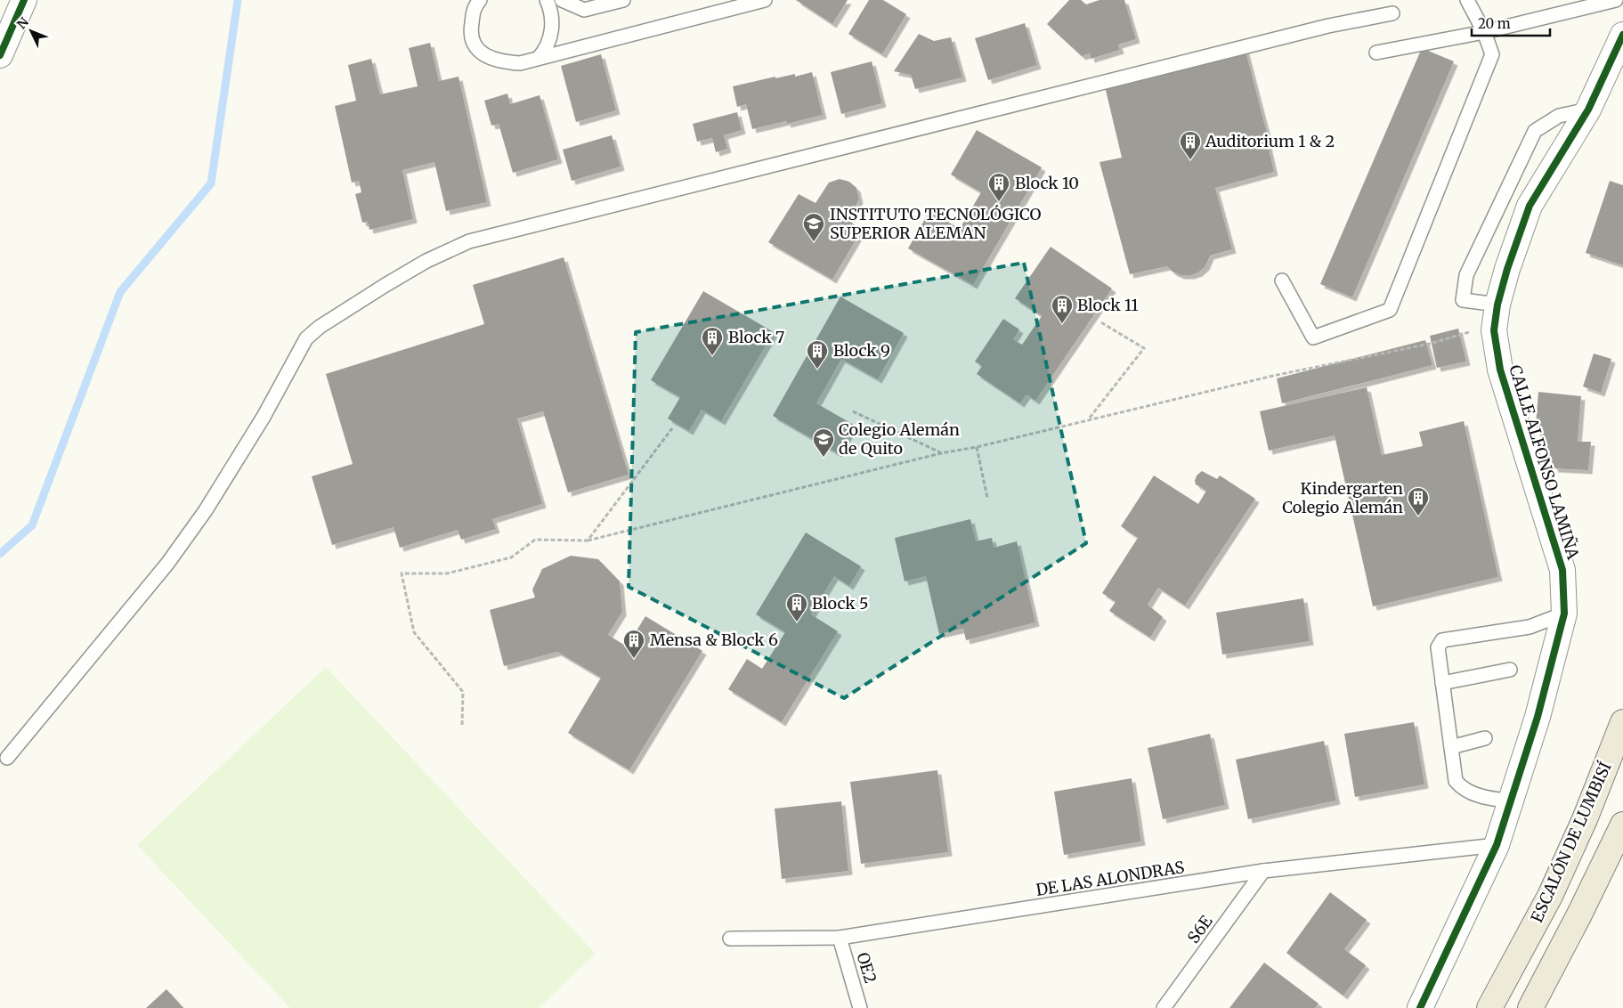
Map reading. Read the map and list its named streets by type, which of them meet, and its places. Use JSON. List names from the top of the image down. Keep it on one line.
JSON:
{"streets":{"main road":["ESCALÓN DE LUMBISÍ"],"street":["CALLE ALFONSO LAMIÑA"],"lane":["DE LAS ALONDRAS","S6E","OE2"]},"crossings":[["CALLE ALFONSO LAMIÑA","DE LAS ALONDRAS"],["DE LAS ALONDRAS","S6E"],["DE LAS ALONDRAS","OE2"]],"places":{"building":["Auditorium 1 & 2","Block 10","Block 11","Block 7","Block 9","Kindergarten Colegio Alemán","Block 5","Mensa & Block 6"],"school or university":["INSTITUTO TECNOLÓGICO SUPERIOR ALEMAN","Colegio Alemán de Quito"]},"scale_bar":"20 m","north":"top left"}
